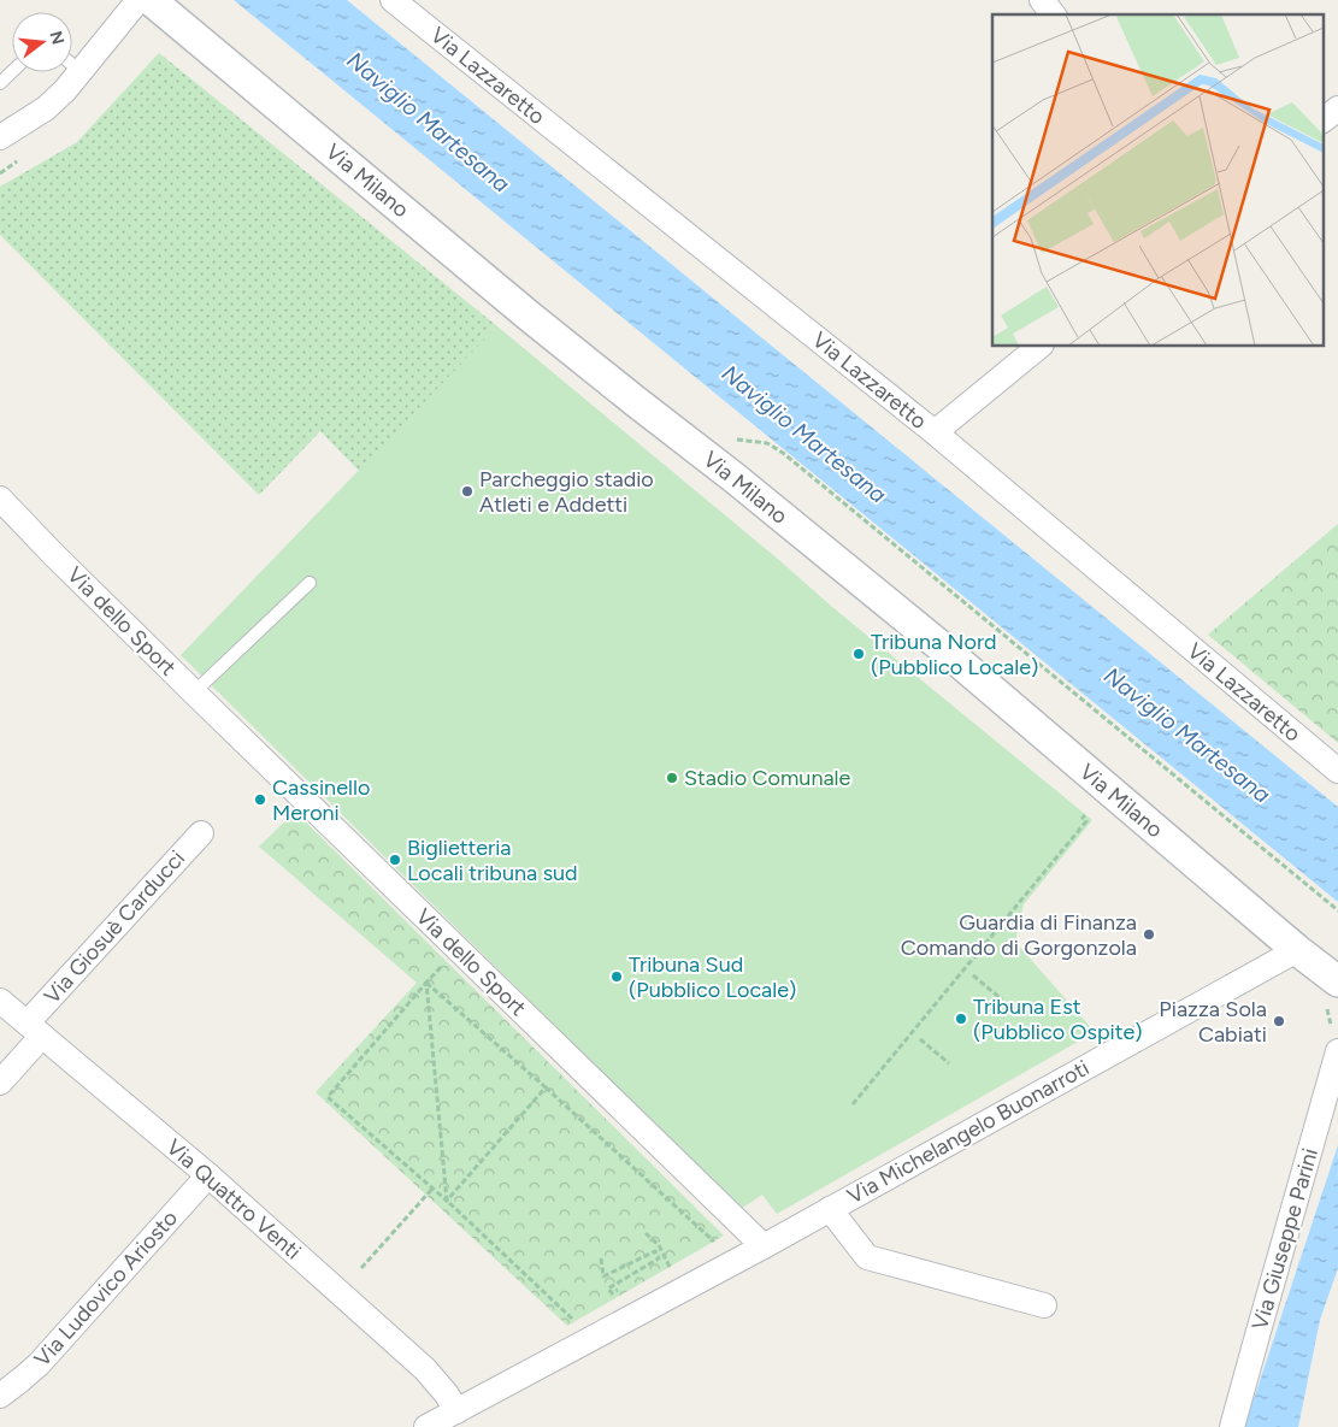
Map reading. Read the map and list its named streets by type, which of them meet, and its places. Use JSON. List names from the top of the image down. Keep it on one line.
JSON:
{"streets":{"street":["Via Lazzaretto","Via Milano","Via dello Sport","Via Giosuè Carducci","Via Michelangelo Buonarroti","Via Quattro Venti","Via Giuseppe Parini","Via Ludovico Ariosto"]},"crossings":[["Via Milano","Via Michelangelo Buonarroti"],["Via dello Sport","Via Michelangelo Buonarroti"],["Via Giosuè Carducci","Via Quattro Venti"],["Via Michelangelo Buonarroti","Via Quattro Venti"],["Via Quattro Venti","Via Ludovico Ariosto"]],"water":["Naviglio Martesana"],"places":["Parcheggio stadio Atleti e Addetti","Tribuna Nord (Pubblico Locale)","Stadio Comunale","Cassinello Meroni","Biglietteria Locali tribuna sud","Guardia di Finanza Comando di Gorgonzola","Tribuna Sud (Pubblico Locale)","Tribuna Est (Pubblico Ospite)","Piazza Sola Cabiati"],"north":"right"}
